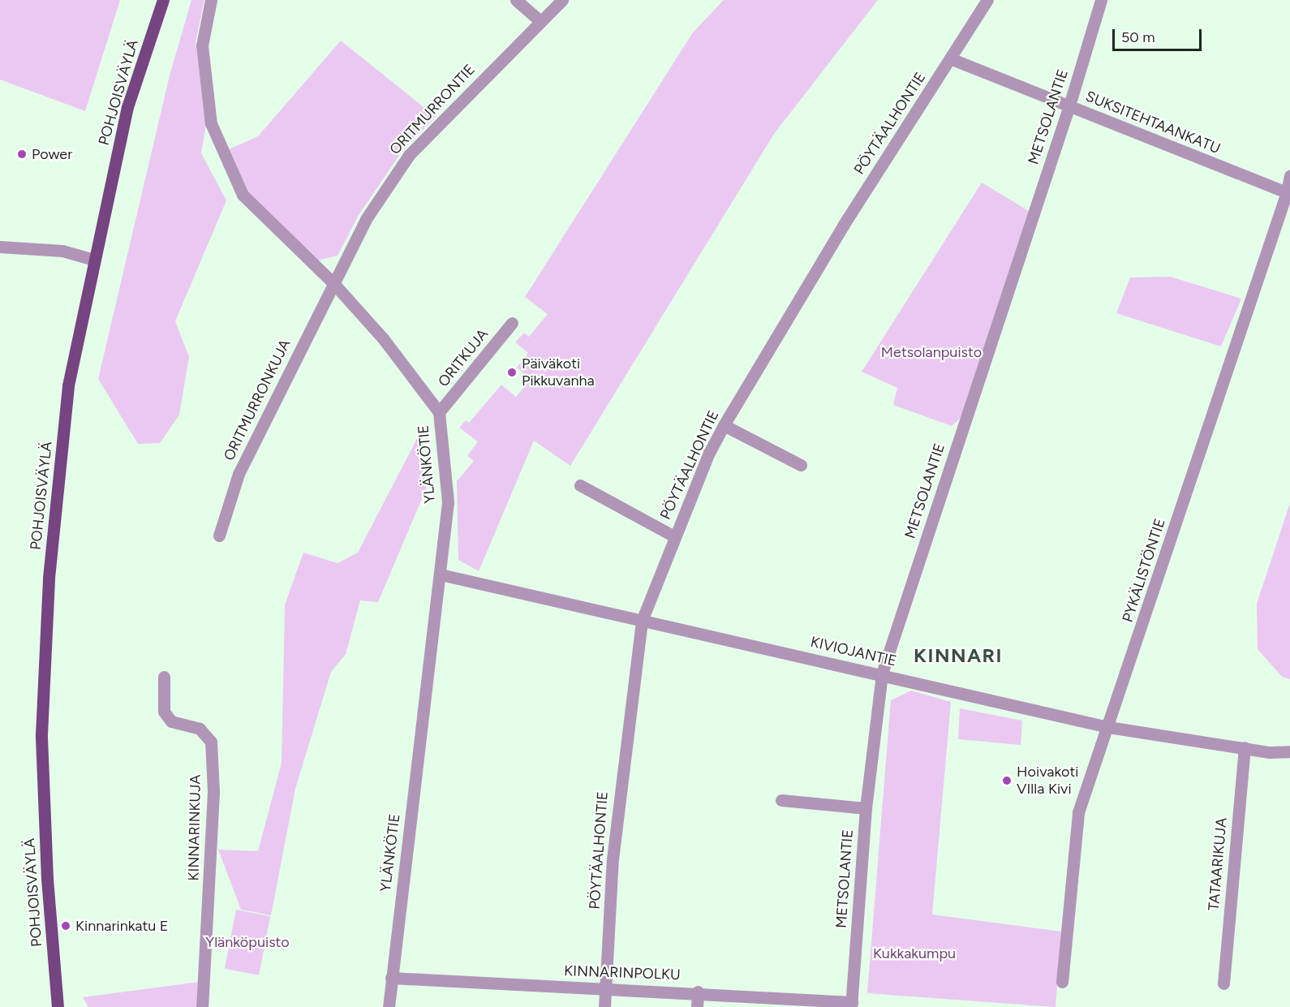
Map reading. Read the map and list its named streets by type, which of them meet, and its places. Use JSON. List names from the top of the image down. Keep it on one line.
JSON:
{"streets":{"main road":["POHJOISVÄYLÄ"],"street":["ORITMURRONTIE","METSOLANTIE","SUKSITEHTAANKATU","PÖYTÄALHONTIE","ORITKUJA","ORITMURRONKUJA","YLÄNKÖTIE","PYKÄLISTÖNTIE","KIVIOJANTIE","KINNARINKUJA","TATAARIKUJA","KINNARINPOLKU"]},"crossings":[["ORITMURRONTIE","ORITMURRONKUJA"],["ORITMURRONTIE","YLÄNKÖTIE"],["METSOLANTIE","SUKSITEHTAANKATU"],["METSOLANTIE","KIVIOJANTIE"],["METSOLANTIE","KINNARINPOLKU"],["SUKSITEHTAANKATU","PÖYTÄALHONTIE"],["SUKSITEHTAANKATU","PYKÄLISTÖNTIE"],["PÖYTÄALHONTIE","KIVIOJANTIE"],["PÖYTÄALHONTIE","KINNARINPOLKU"],["ORITKUJA","YLÄNKÖTIE"],["ORITMURRONKUJA","YLÄNKÖTIE"],["YLÄNKÖTIE","KIVIOJANTIE"],["YLÄNKÖTIE","KINNARINPOLKU"],["PYKÄLISTÖNTIE","KIVIOJANTIE"],["KIVIOJANTIE","TATAARIKUJA"]],"districts":["KINNARI"],"parks":["Metsolanpuisto","Ylänköpuisto","Kukkakumpu"],"places":["Power","Päiväkoti Pikkuvanha","Hoivakoti VIlla Kivi","Kinnarinkatu E"],"scale_bar":"50 m"}
